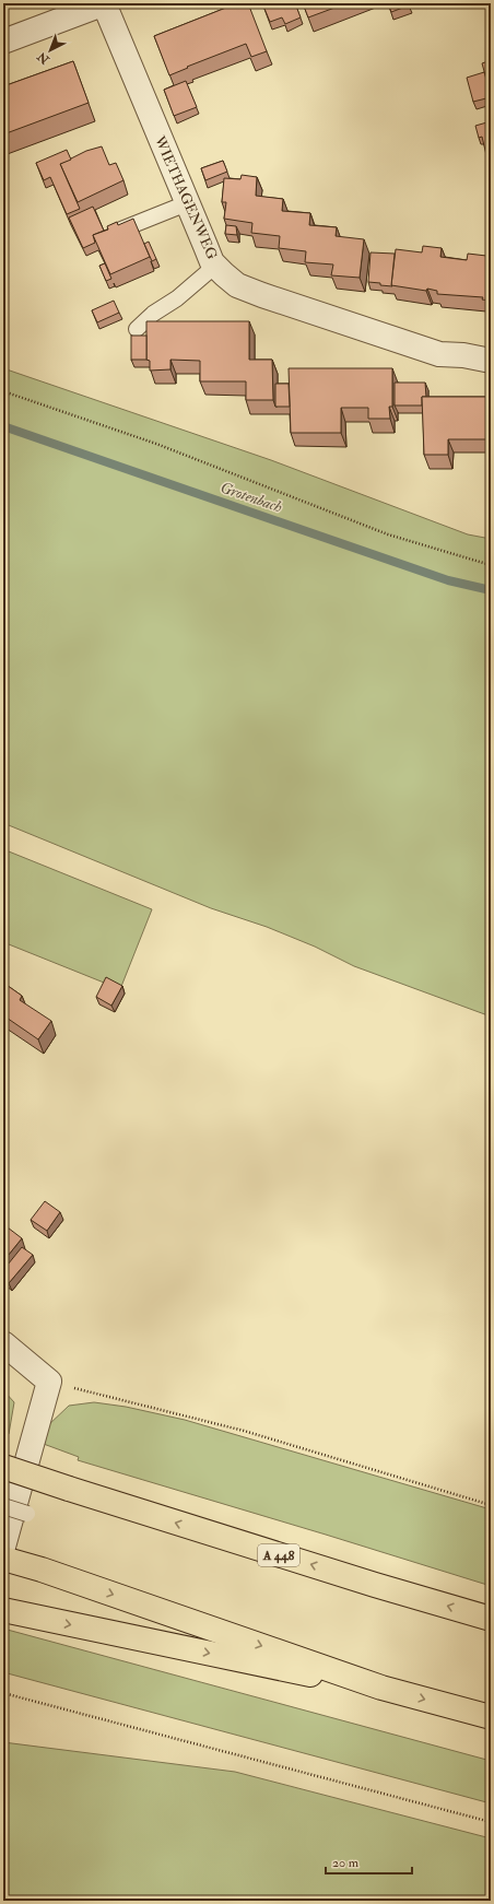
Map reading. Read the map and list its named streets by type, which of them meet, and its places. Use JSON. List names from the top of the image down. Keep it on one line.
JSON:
{"streets":{"highway":["A 448"],"street":["WIETHAGENWEG"]},"water":["Grotenbach"],"scale_bar":"20 m","north":"bottom left"}
